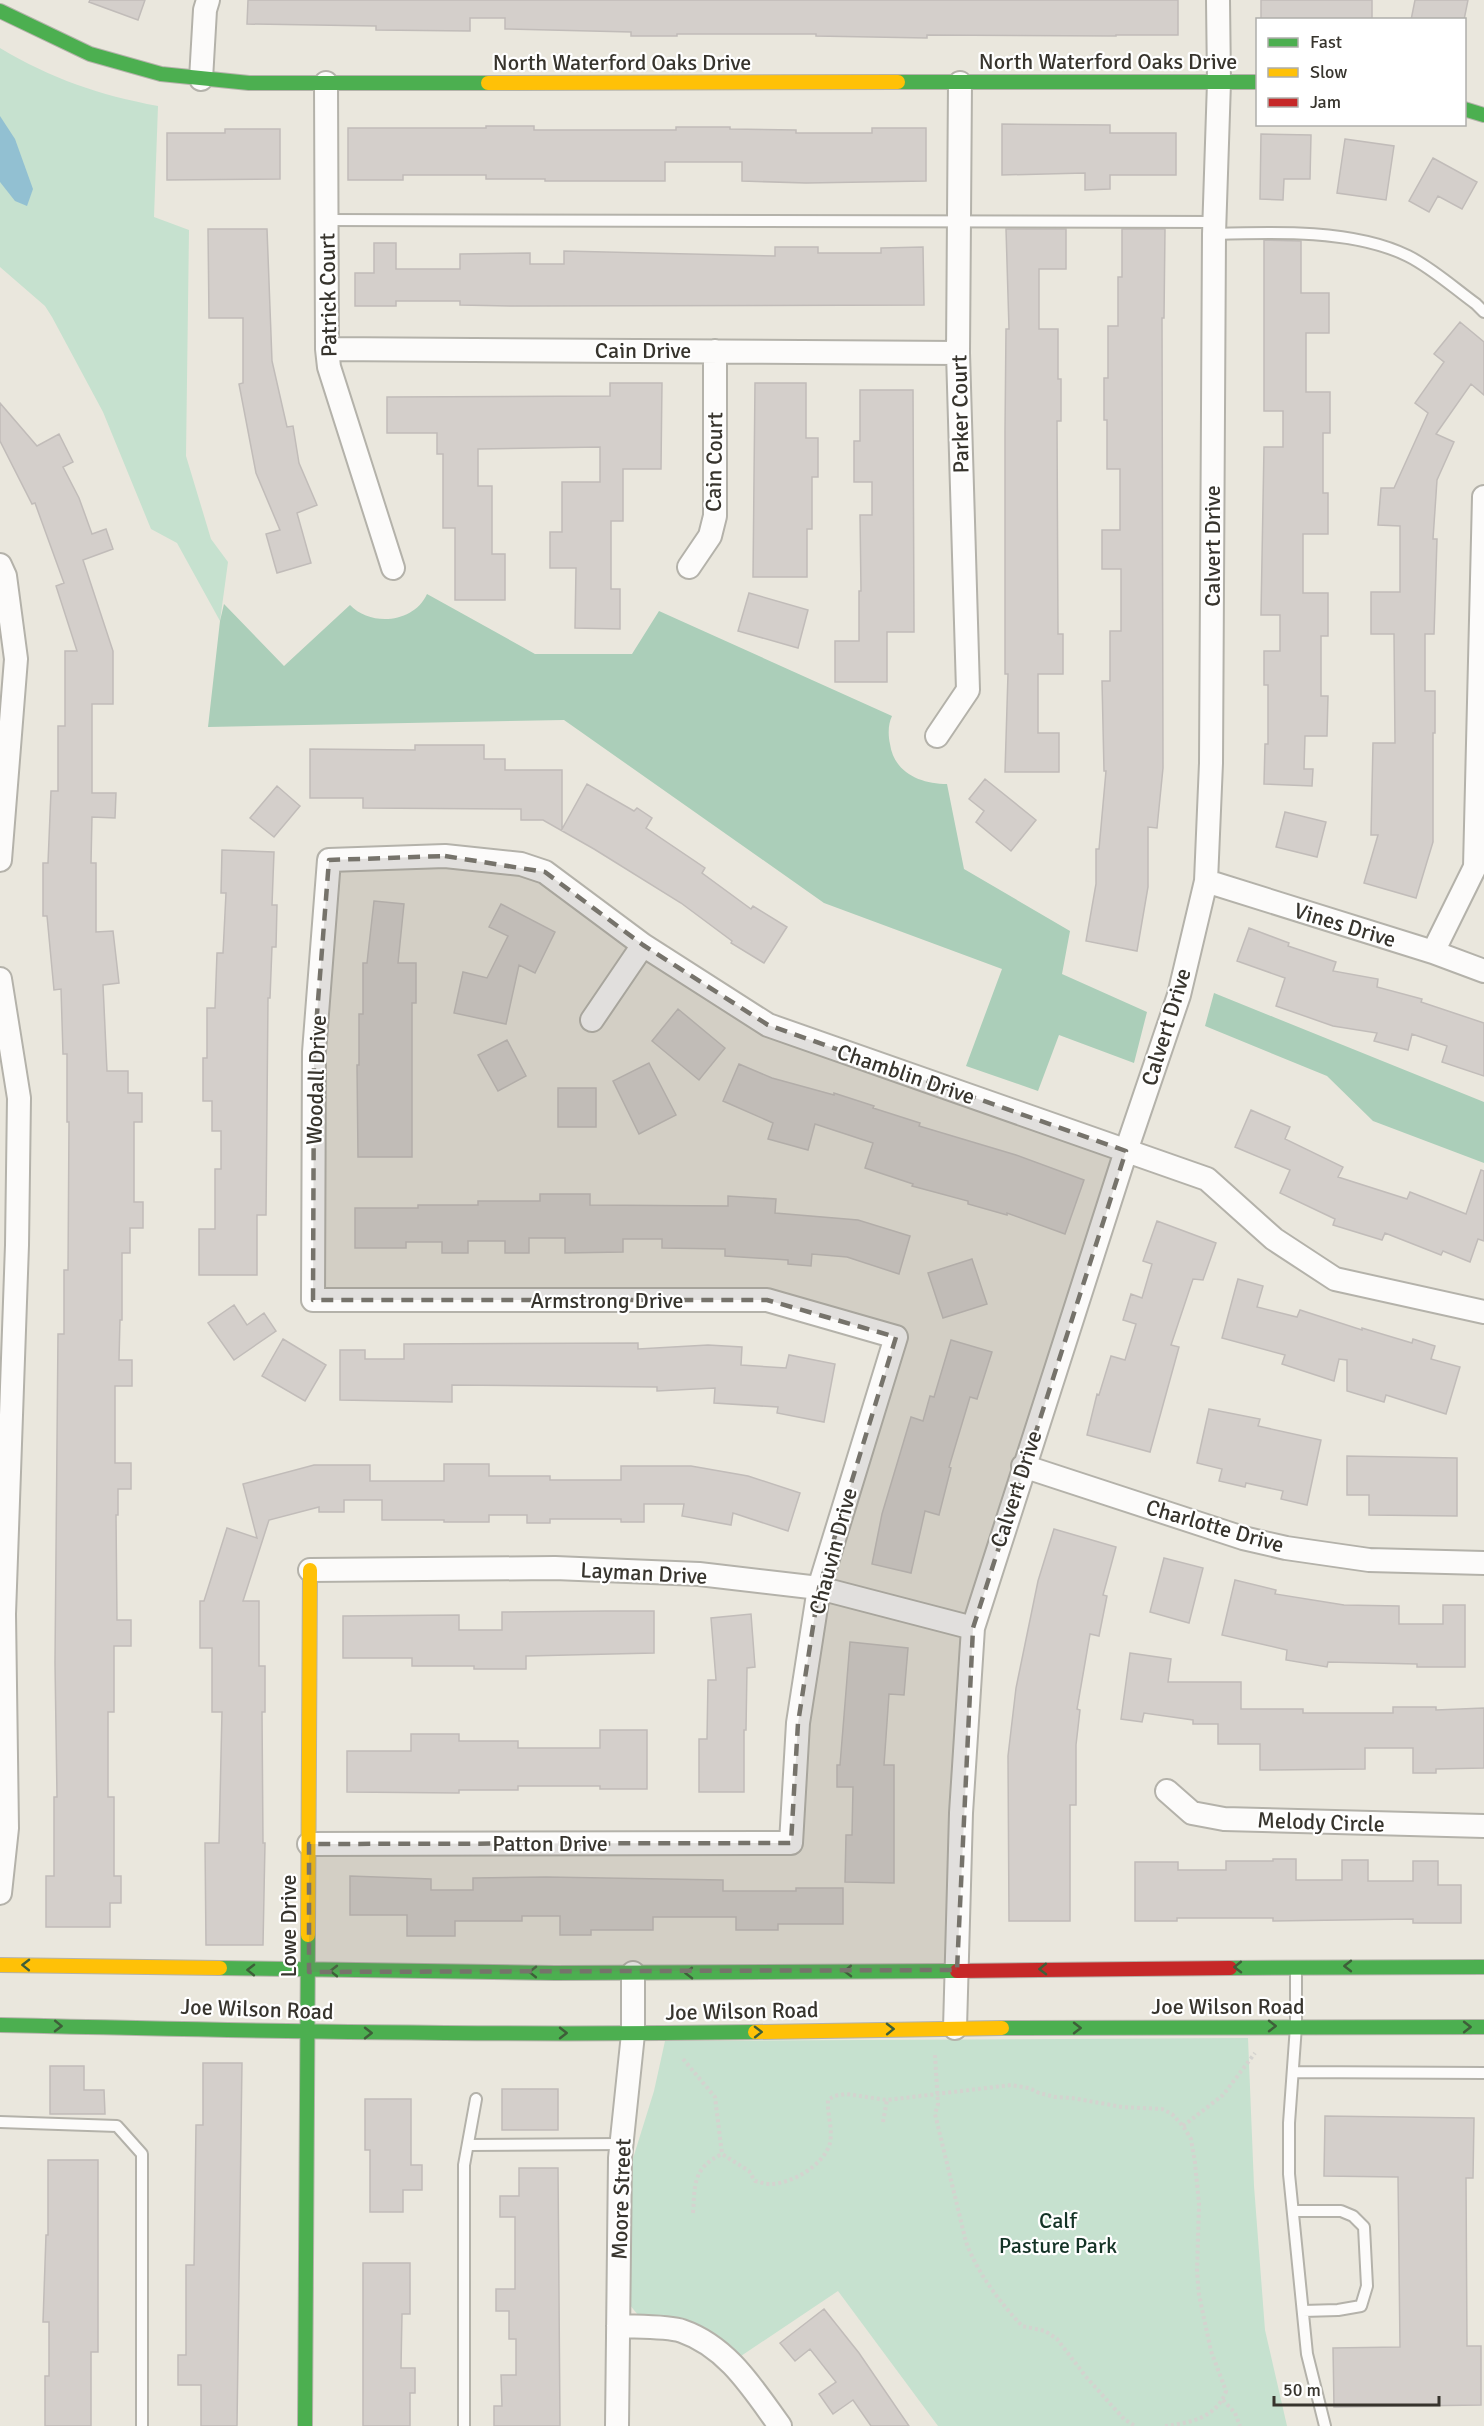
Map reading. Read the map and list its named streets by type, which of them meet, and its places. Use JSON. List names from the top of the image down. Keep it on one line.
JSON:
{"streets":{"main road":["North Waterford Oaks Drive","Lowe Drive","Joe Wilson Road"],"street":["Patrick Court","Cain Drive","Parker Court","Cain Court","Calvert Drive","Vines Drive","Chamblin Drive","Woodall Drive","Armstrong Drive","Charlotte Drive","Chauvin Drive","Layman Drive","Melody Circle","Patton Drive","Moore Street"]},"crossings":[["North Waterford Oaks Drive","Patrick Court"],["North Waterford Oaks Drive","Parker Court"],["North Waterford Oaks Drive","Calvert Drive"],["Patrick Court","Cain Drive"],["Cain Drive","Parker Court"],["Cain Drive","Cain Court"],["Calvert Drive","Vines Drive"],["Calvert Drive","Chamblin Drive"],["Calvert Drive","Charlotte Drive"],["Calvert Drive","Layman Drive"],["Calvert Drive","Joe Wilson Road"],["Chamblin Drive","Woodall Drive"],["Woodall Drive","Armstrong Drive"],["Armstrong Drive","Chauvin Drive"],["Chauvin Drive","Layman Drive"],["Chauvin Drive","Patton Drive"],["Layman Drive","Lowe Drive"],["Patton Drive","Lowe Drive"],["Lowe Drive","Joe Wilson Road"],["Joe Wilson Road","Moore Street"]],"parks":["Calf Pasture Park"],"legend":["Fast","Slow","Jam"],"scale_bar":"50 m"}
